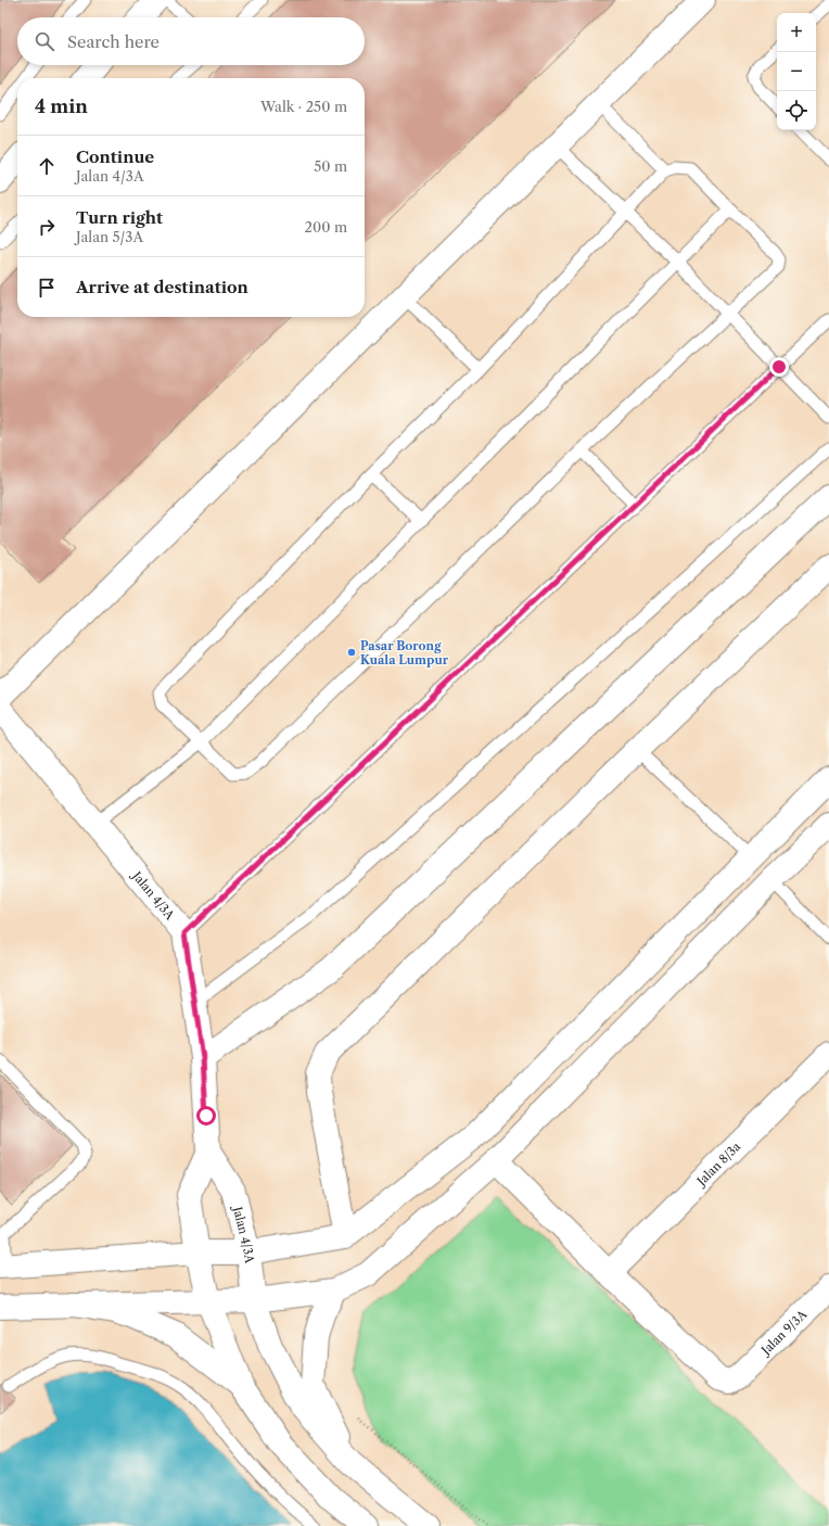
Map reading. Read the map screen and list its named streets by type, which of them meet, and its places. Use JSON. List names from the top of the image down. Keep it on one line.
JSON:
{"streets":{"street":["Jalan 4/3A","Jalan 8/3a","Jalan 9/3A"]},"crossings":[["Jalan 8/3a","Jalan 9/3A"]],"places":["Pasar Borong Kuala Lumpur"],"page":{"map_buttons":["+","−"],"search":"Search here","heading":["4 min","Walk · 250 m"],"list":[["Continue","Jalan 4/3A","50 m"],["Turn right","Jalan 5/3A","200 m"],"Arrive at destination"]}}
